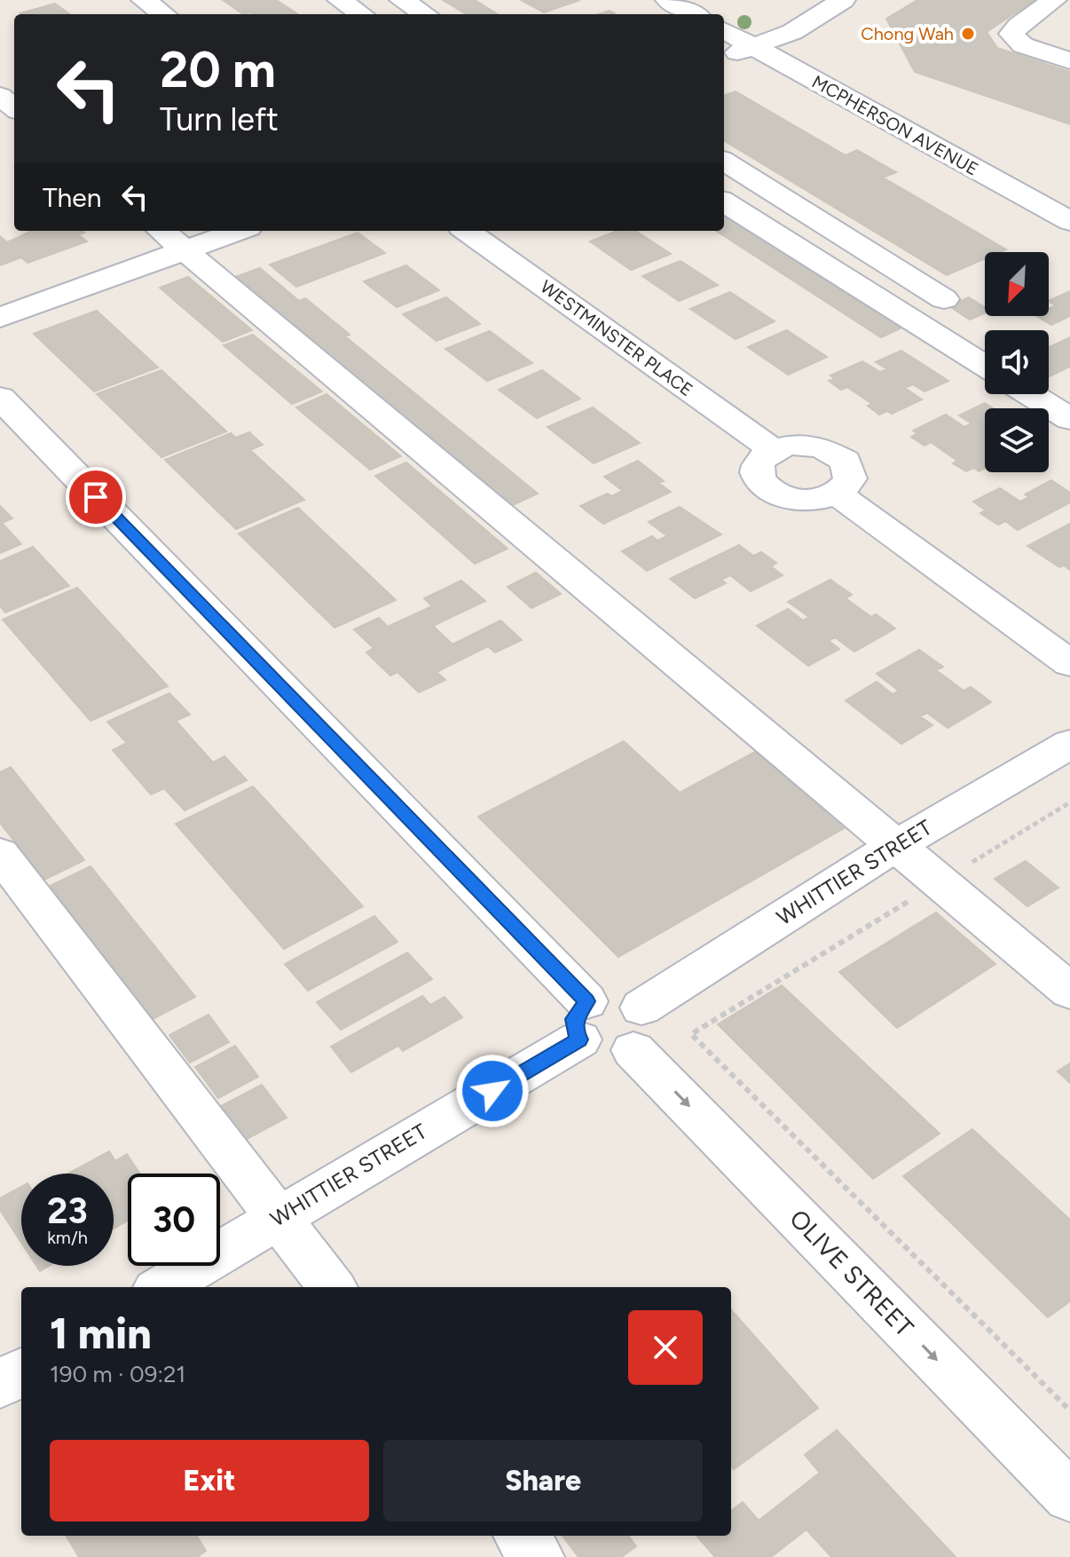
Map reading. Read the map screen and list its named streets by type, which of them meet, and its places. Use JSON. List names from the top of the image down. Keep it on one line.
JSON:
{"streets":{"street":["MCPHERSON AVENUE","WESTMINSTER PLACE","WHITTIER STREET","OLIVE STREET"]},"crossings":[["WHITTIER STREET","OLIVE STREET"]],"places":["Chong Wah"],"north":"bottom left","page":{"turn":["20 m","Turn left"],"then":"Then","speed":"23 km/h","limit":"30","heading":["1 min","190 m · 09:21"],"buttons":["Exit","Share"]}}
